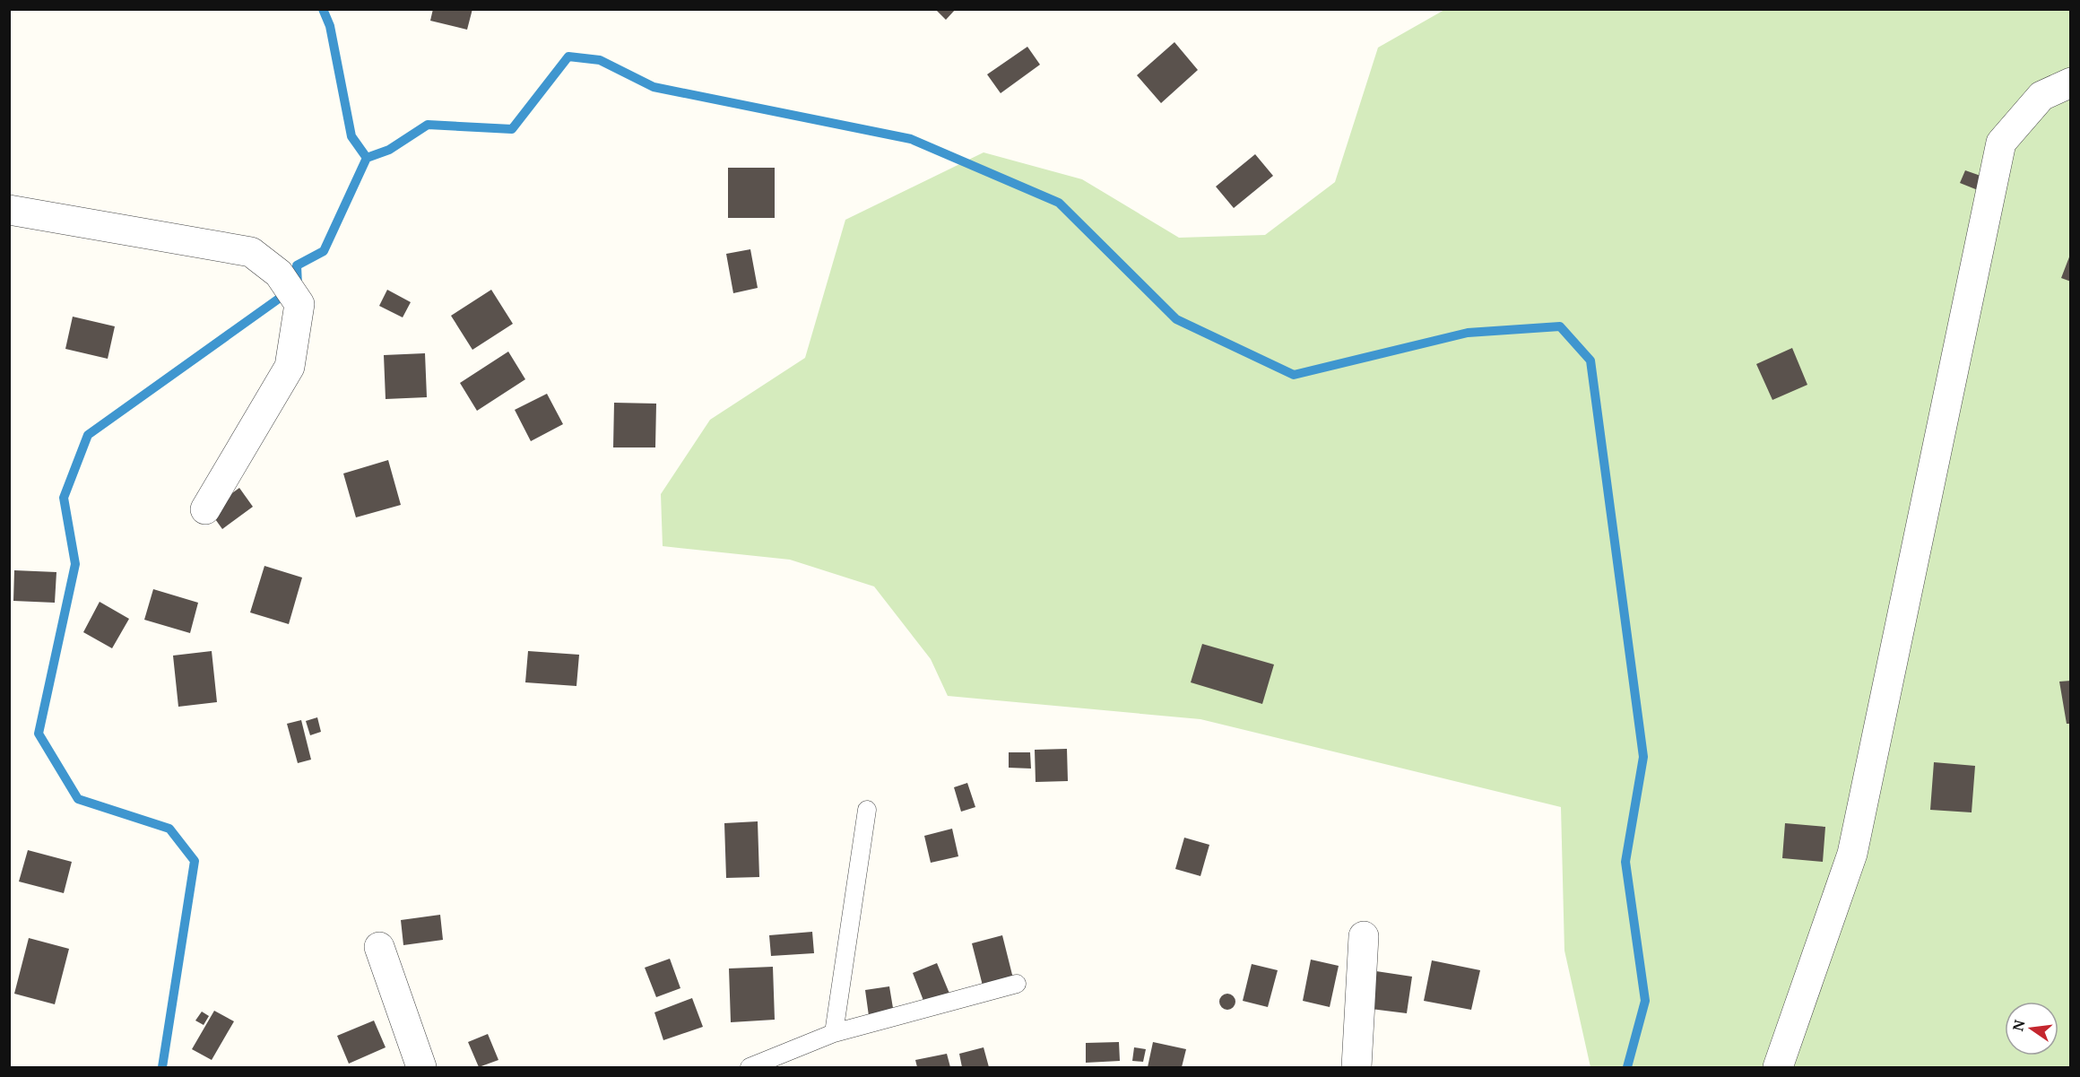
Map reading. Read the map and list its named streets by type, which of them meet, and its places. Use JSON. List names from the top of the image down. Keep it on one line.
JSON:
{"north":"left"}
